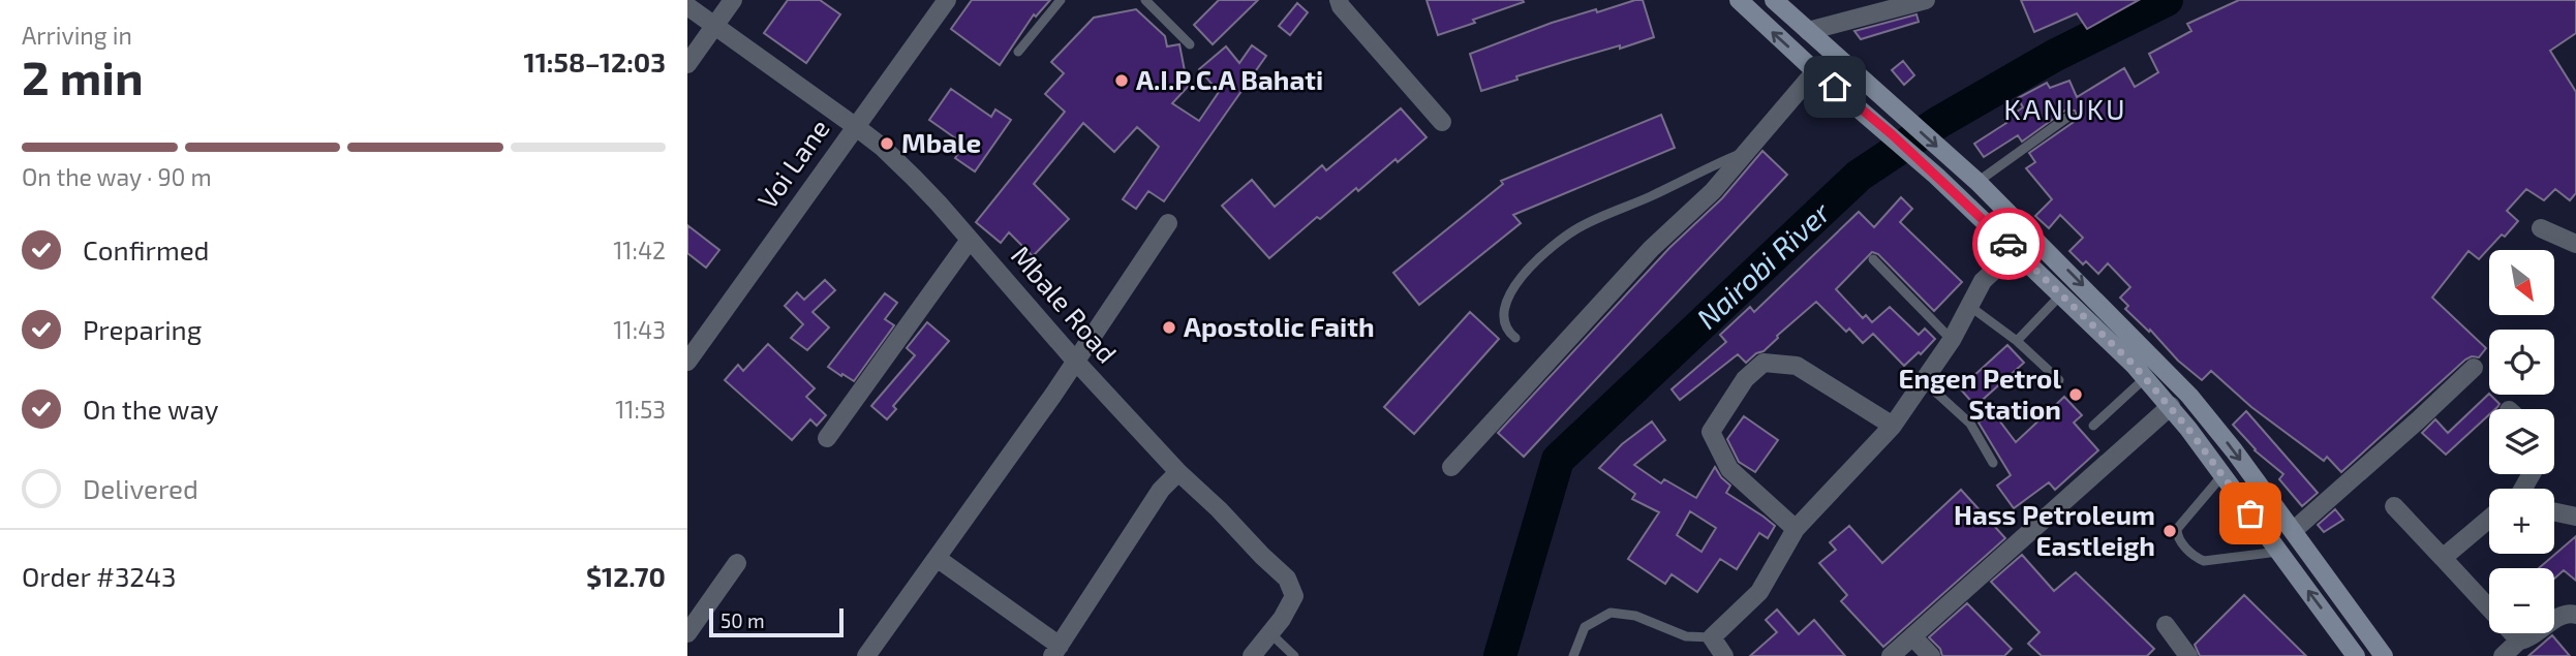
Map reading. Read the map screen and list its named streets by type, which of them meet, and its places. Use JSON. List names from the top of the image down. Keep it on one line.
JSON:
{"streets":{"street":["Voi Lane","Mbale Road"]},"crossings":[["Voi Lane","Mbale Road"]],"districts":["KANUKU"],"water":["Nairobi River"],"places":["A.I.P.C.A Bahati","Mbale","Apostolic Faith","Engen Petrol Station","Hass Petroleum Eastleigh"],"scale_bar":"50 m","north":"bottom right","page":{"heading":["2 min","Arriving in","11:58–12:03"],"panel":["Order #3243","$12.70"],"bar":"On the way · 90 m","list":[["Confirmed","11:42"],["Preparing","11:43"],["On the way","11:53"],"Delivered"],"map_buttons":["+","−"],"scale":"50 m"}}
